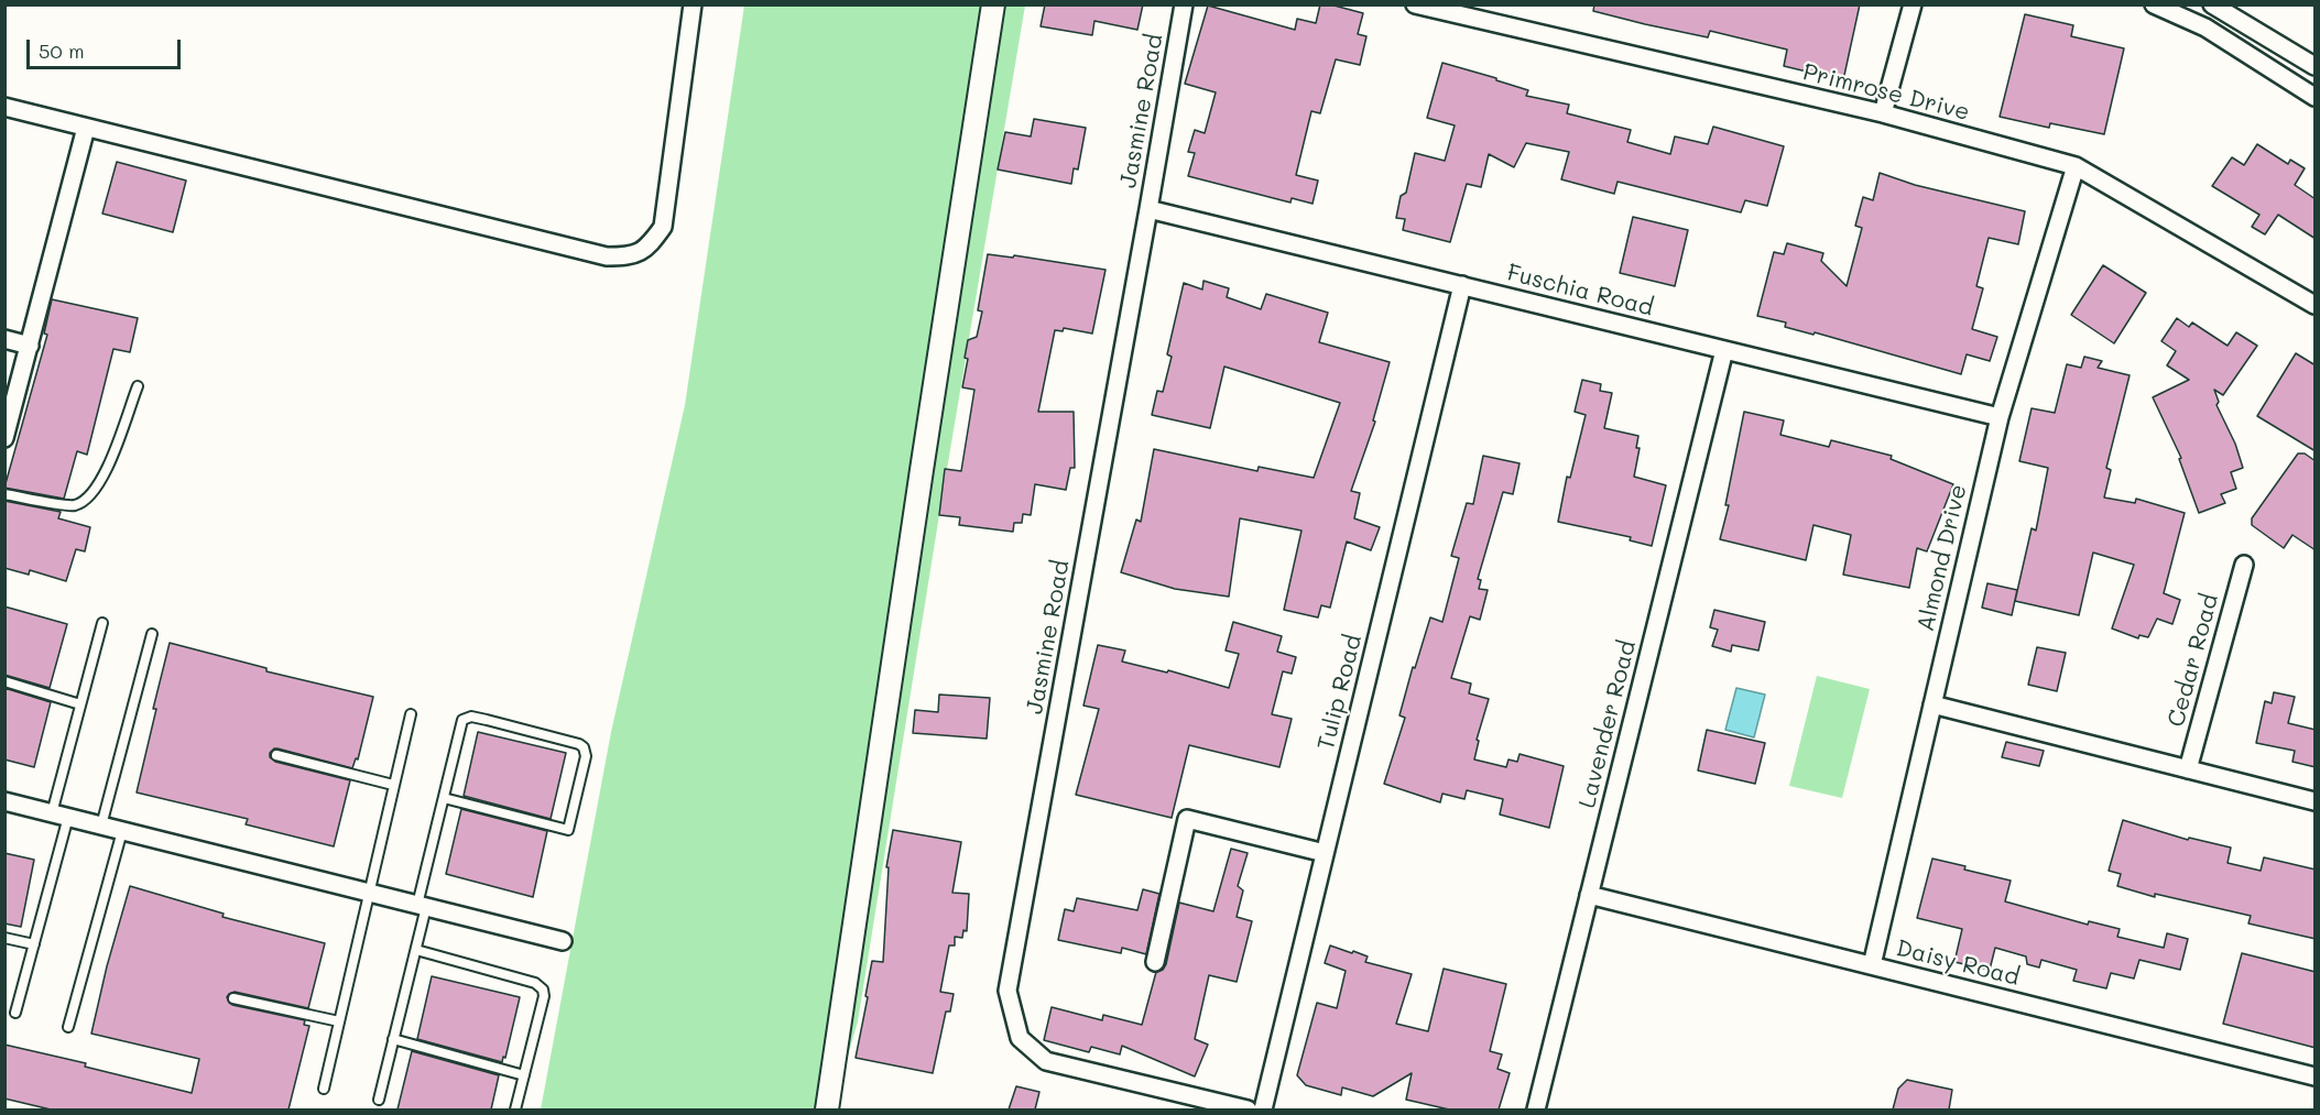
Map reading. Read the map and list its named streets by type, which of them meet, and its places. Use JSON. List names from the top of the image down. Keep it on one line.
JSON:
{"streets":{"street":["Primrose Drive","Jasmine Road","Fuschia Road","Almond Drive","Cedar Road","Tulip Road","Lavender Road","Daisy Road"]},"crossings":[["Primrose Drive","Almond Drive"],["Jasmine Road","Fuschia Road"],["Fuschia Road","Almond Drive"],["Fuschia Road","Tulip Road"],["Fuschia Road","Lavender Road"],["Almond Drive","Daisy Road"],["Lavender Road","Daisy Road"]],"scale_bar":"50 m"}
